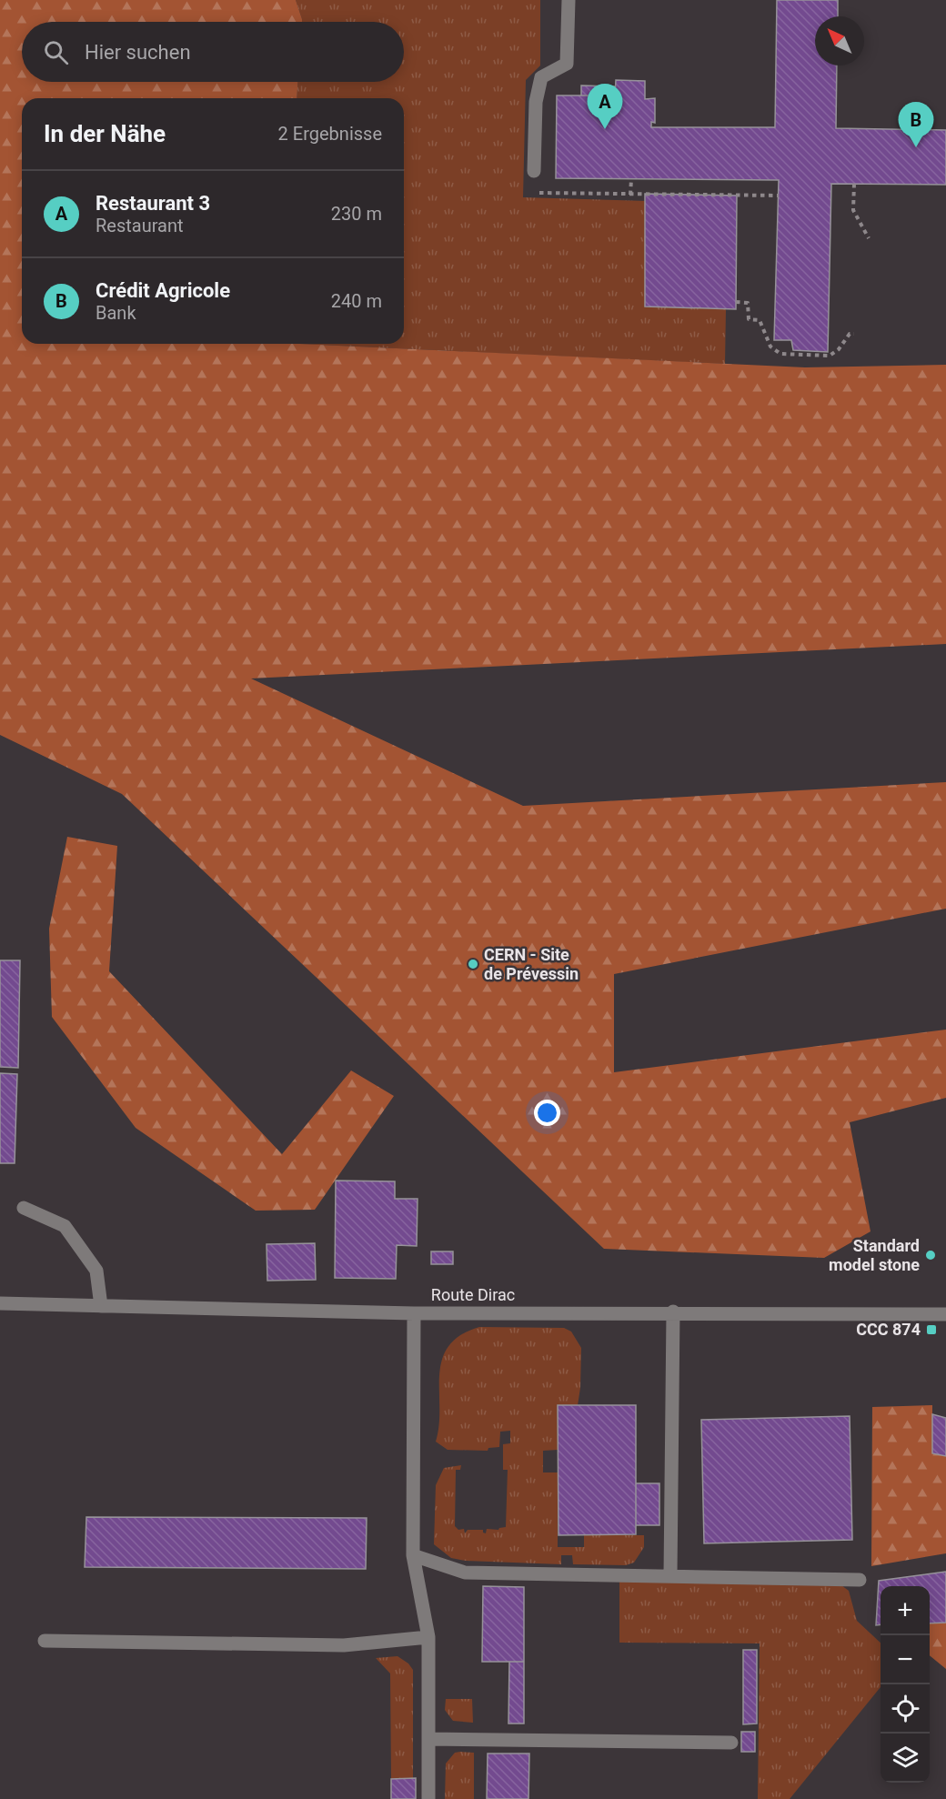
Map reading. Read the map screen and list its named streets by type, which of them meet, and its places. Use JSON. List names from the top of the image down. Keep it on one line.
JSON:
{"streets":{"street":["Route Dirac"]},"places":{"other":["CERN - Site de Prévessin","Standard model stone"],"transit":["CCC 874"]},"north":"top left","page":{"search":"Hier suchen","pins":["A","B"],"heading":["In der Nähe","2 Ergebnisse"],"list":[{"mark":"A","name":"Restaurant 3","note":"Restaurant","value":"230 m"},{"mark":"B","name":"Crédit Agricole","note":"Bank","value":"240 m"}],"map_buttons":["+","−"]}}
